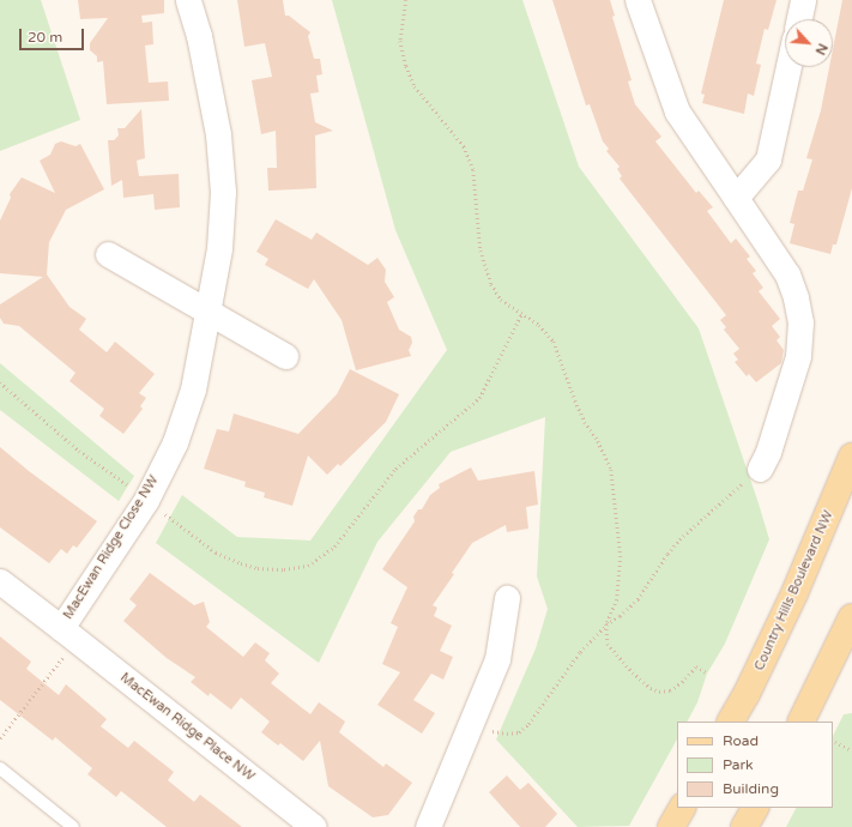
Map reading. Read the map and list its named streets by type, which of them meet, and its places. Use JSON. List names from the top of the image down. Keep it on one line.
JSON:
{"streets":{"main road":["Country Hills Boulevard NW"],"street":["MacEwan Ridge Close NW","MacEwan Ridge Place NW"]},"crossings":[["MacEwan Ridge Close NW","MacEwan Ridge Place NW"]],"legend":["Road","Park","Building"],"scale_bar":"20 m","north":"bottom right"}
